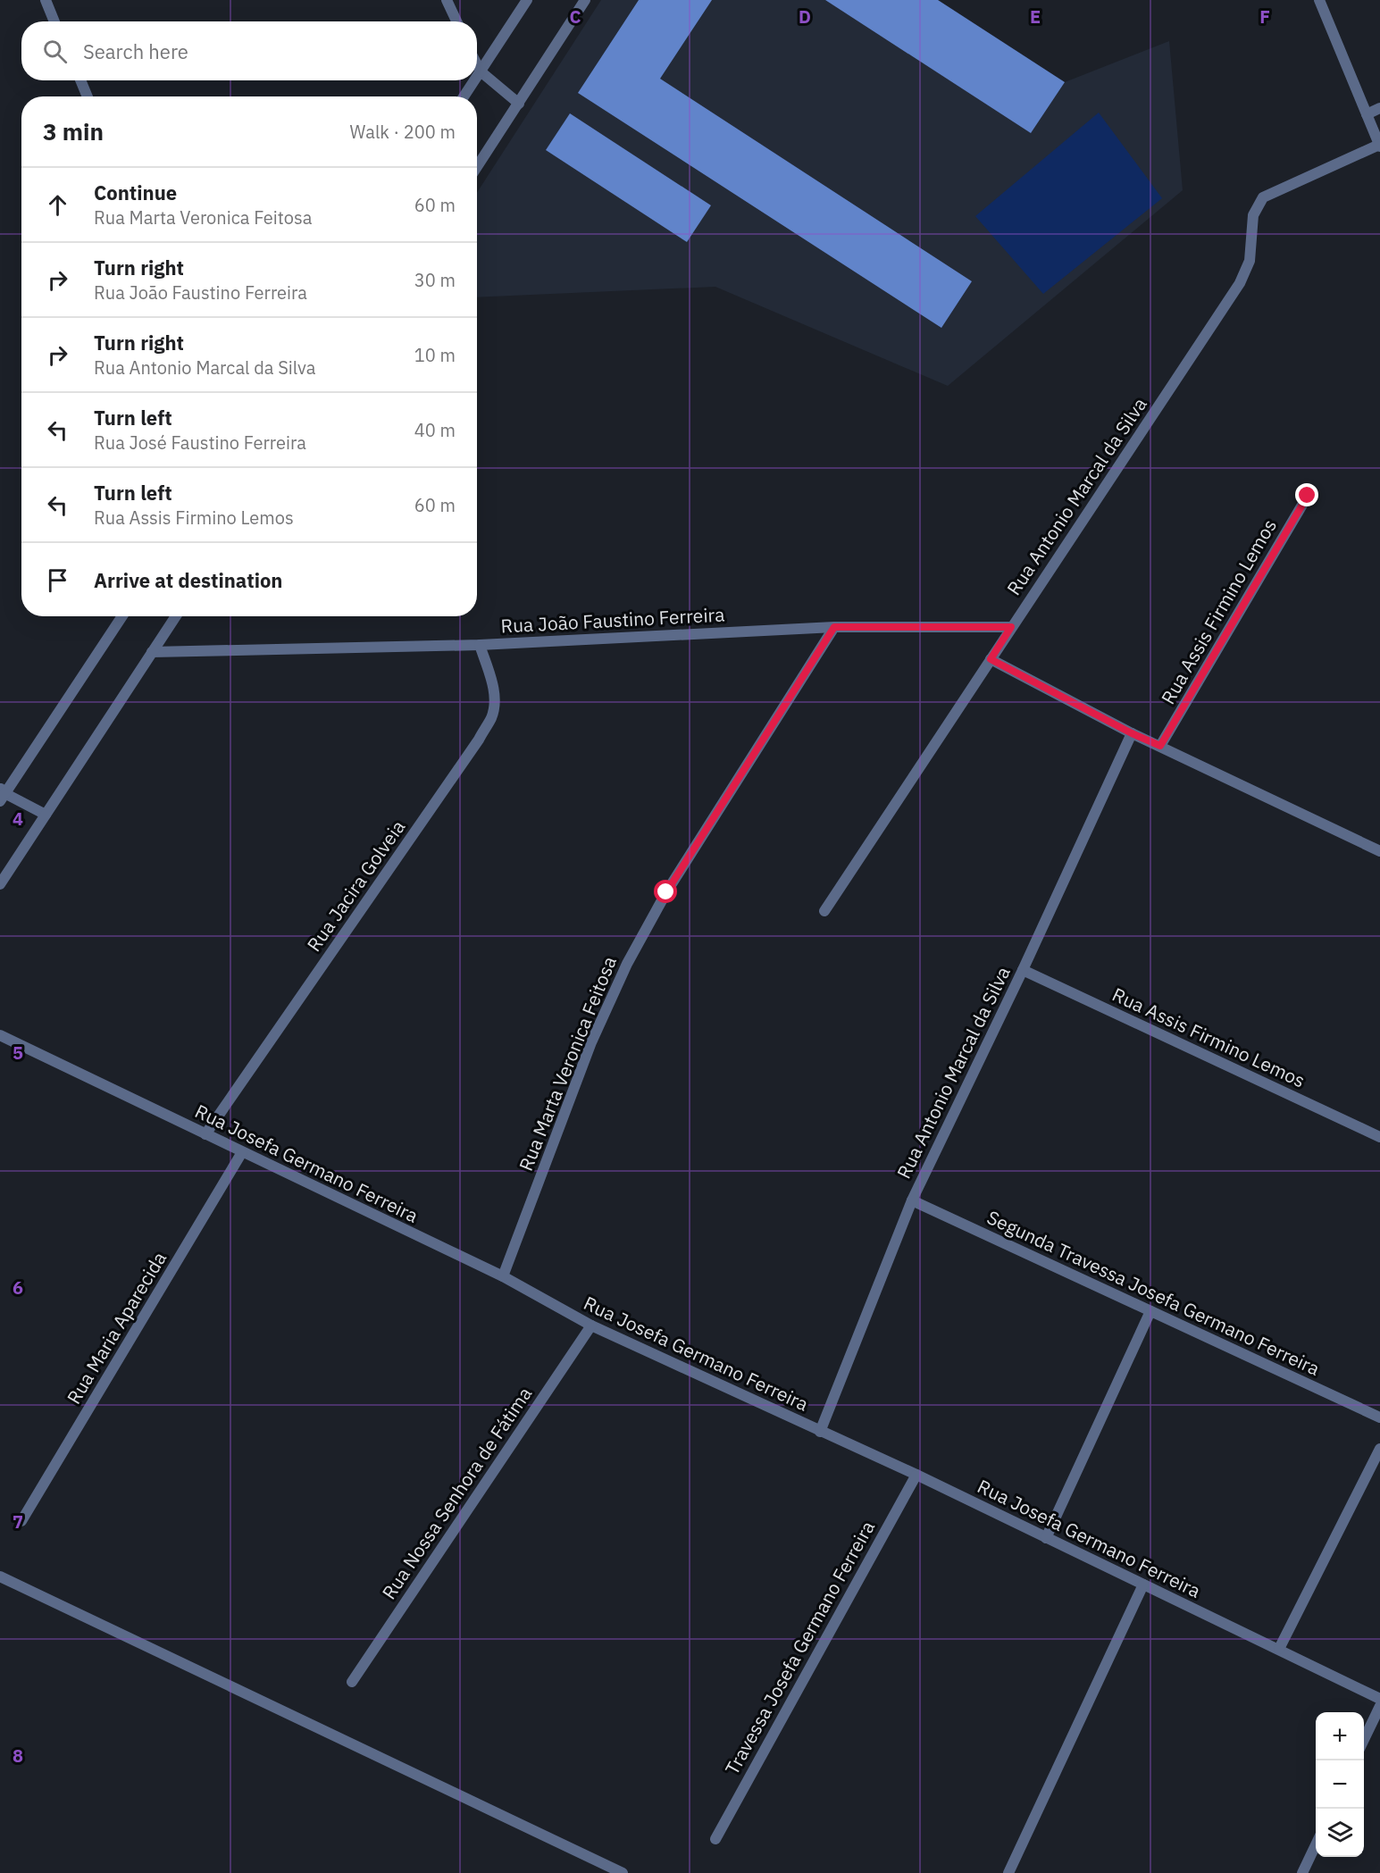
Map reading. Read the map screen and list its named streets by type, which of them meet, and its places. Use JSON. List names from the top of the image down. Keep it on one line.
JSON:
{"streets":{"street":["Rua Antonio Marcal da Silva","Rua Assis Firmino Lemos","Rua João Faustino Ferreira","Rua Jacira Golveia","Rua Marta Veronica Feitosa","Rua Josefa Germano Ferreira","Segunda Travessa Josefa Germano Ferreira","Rua Maria Aparecida","Rua Nossa Senhora de Fátima","Travessa Josefa Germano Ferreira"]},"crossings":[["Rua Antonio Marcal da Silva","Rua Assis Firmino Lemos"],["Rua Antonio Marcal da Silva","Rua João Faustino Ferreira"],["Rua Antonio Marcal da Silva","Rua Josefa Germano Ferreira"],["Rua Antonio Marcal da Silva","Segunda Travessa Josefa Germano Ferreira"],["Rua João Faustino Ferreira","Rua Jacira Golveia"],["Rua João Faustino Ferreira","Rua Marta Veronica Feitosa"],["Rua Jacira Golveia","Rua Josefa Germano Ferreira"],["Rua Marta Veronica Feitosa","Rua Josefa Germano Ferreira"],["Rua Josefa Germano Ferreira","Rua Maria Aparecida"],["Rua Josefa Germano Ferreira","Rua Nossa Senhora de Fátima"],["Rua Josefa Germano Ferreira","Travessa Josefa Germano Ferreira"]],"page":{"search":"Search here","heading":["3 min","Walk · 200 m"],"list":[["Continue","Rua Marta Veronica Feitosa","60 m"],["Turn right","Rua João Faustino Ferreira","30 m"],["Turn right","Rua Antonio Marcal da Silva","10 m"],["Turn left","Rua José Faustino Ferreira","40 m"],["Turn left","Rua Assis Firmino Lemos","60 m"],"Arrive at destination"],"map_buttons":["+","−"]},"grid":{"columns":["C","D","E","F"],"rows":["4","5","6","7","8"]}}
